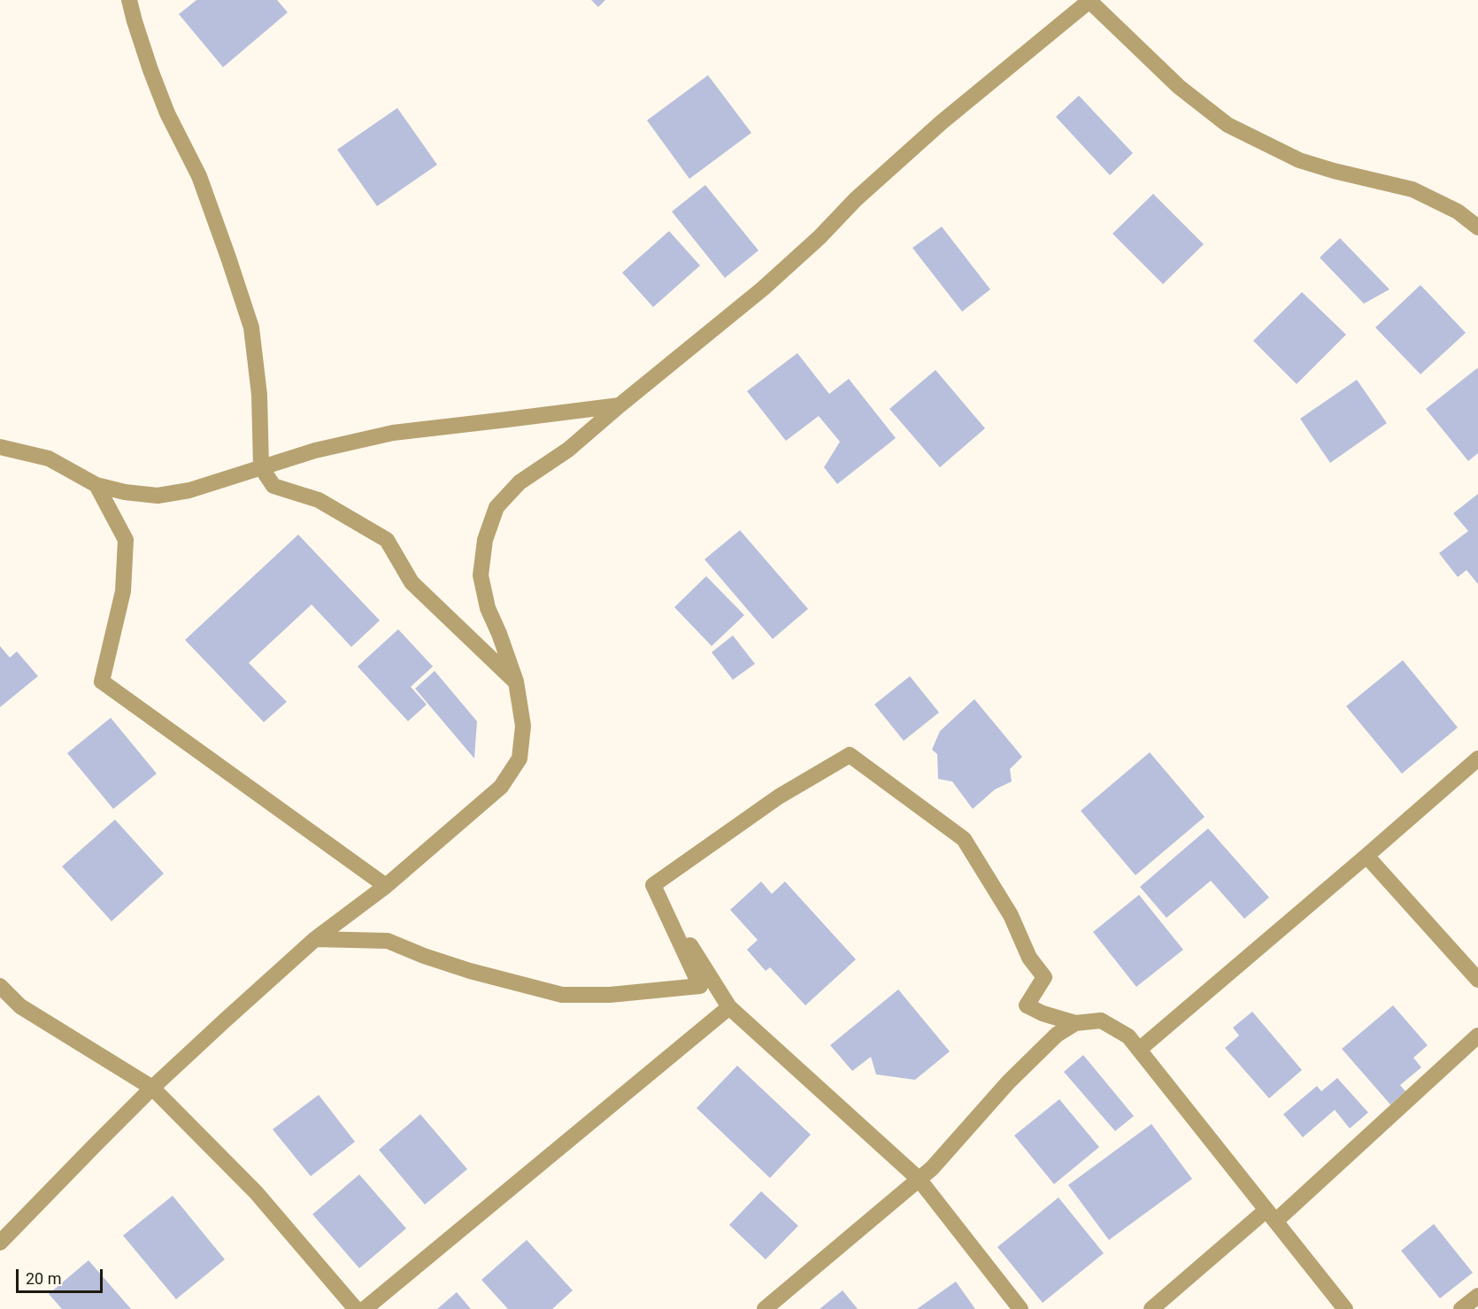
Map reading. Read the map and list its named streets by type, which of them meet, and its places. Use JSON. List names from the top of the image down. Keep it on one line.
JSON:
{"scale_bar":"20 m"}
